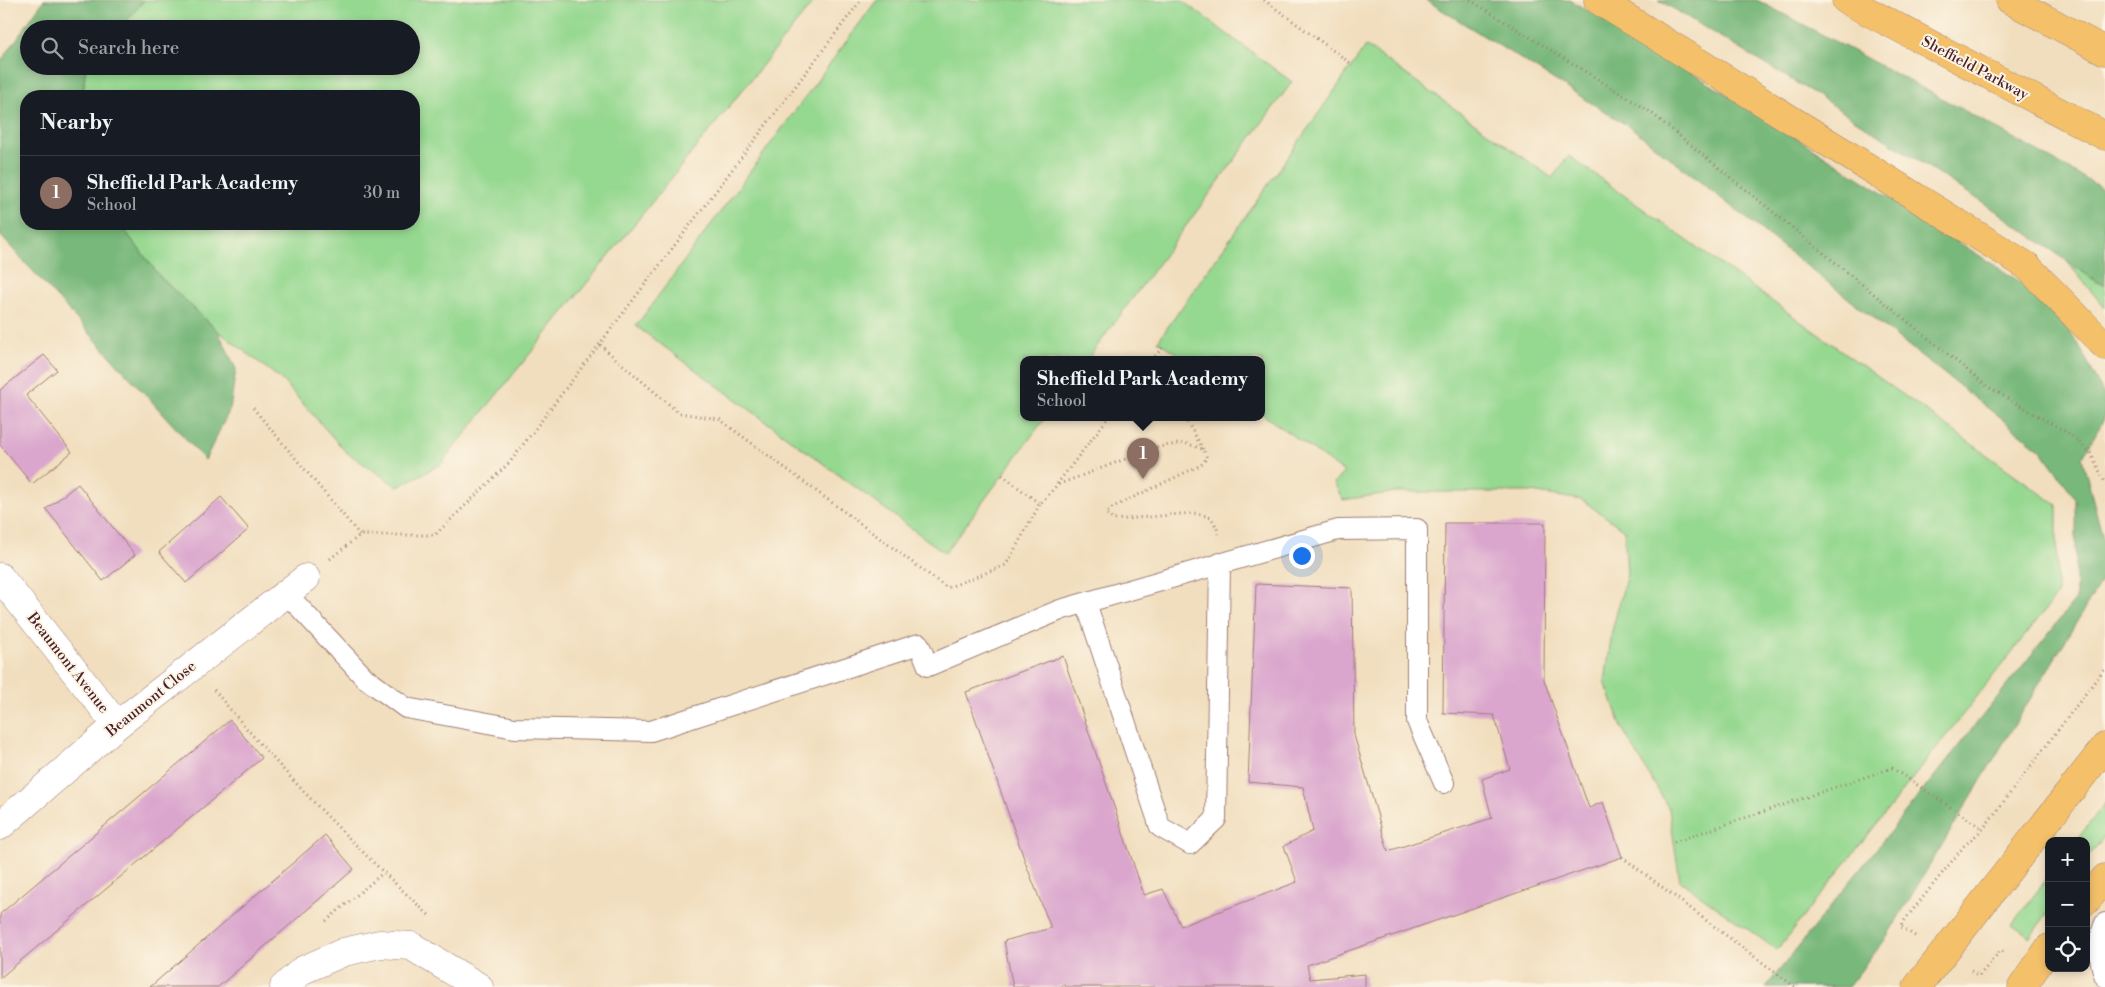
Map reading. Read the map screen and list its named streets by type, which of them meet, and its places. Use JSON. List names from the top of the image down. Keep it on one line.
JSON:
{"streets":{"highway":["Sheffield Parkway"],"street":["Beaumont Avenue","Beaumont Close"]},"crossings":[["Beaumont Avenue","Beaumont Close"]],"page":{"search":"Search here","heading":"Nearby","list":[{"mark":"1","name":"Sheffield Park Academy","note":"School","value":"30 m"}],"popup":["Sheffield Park Academy","School"],"pins":"1","map_buttons":["+","−"]}}
